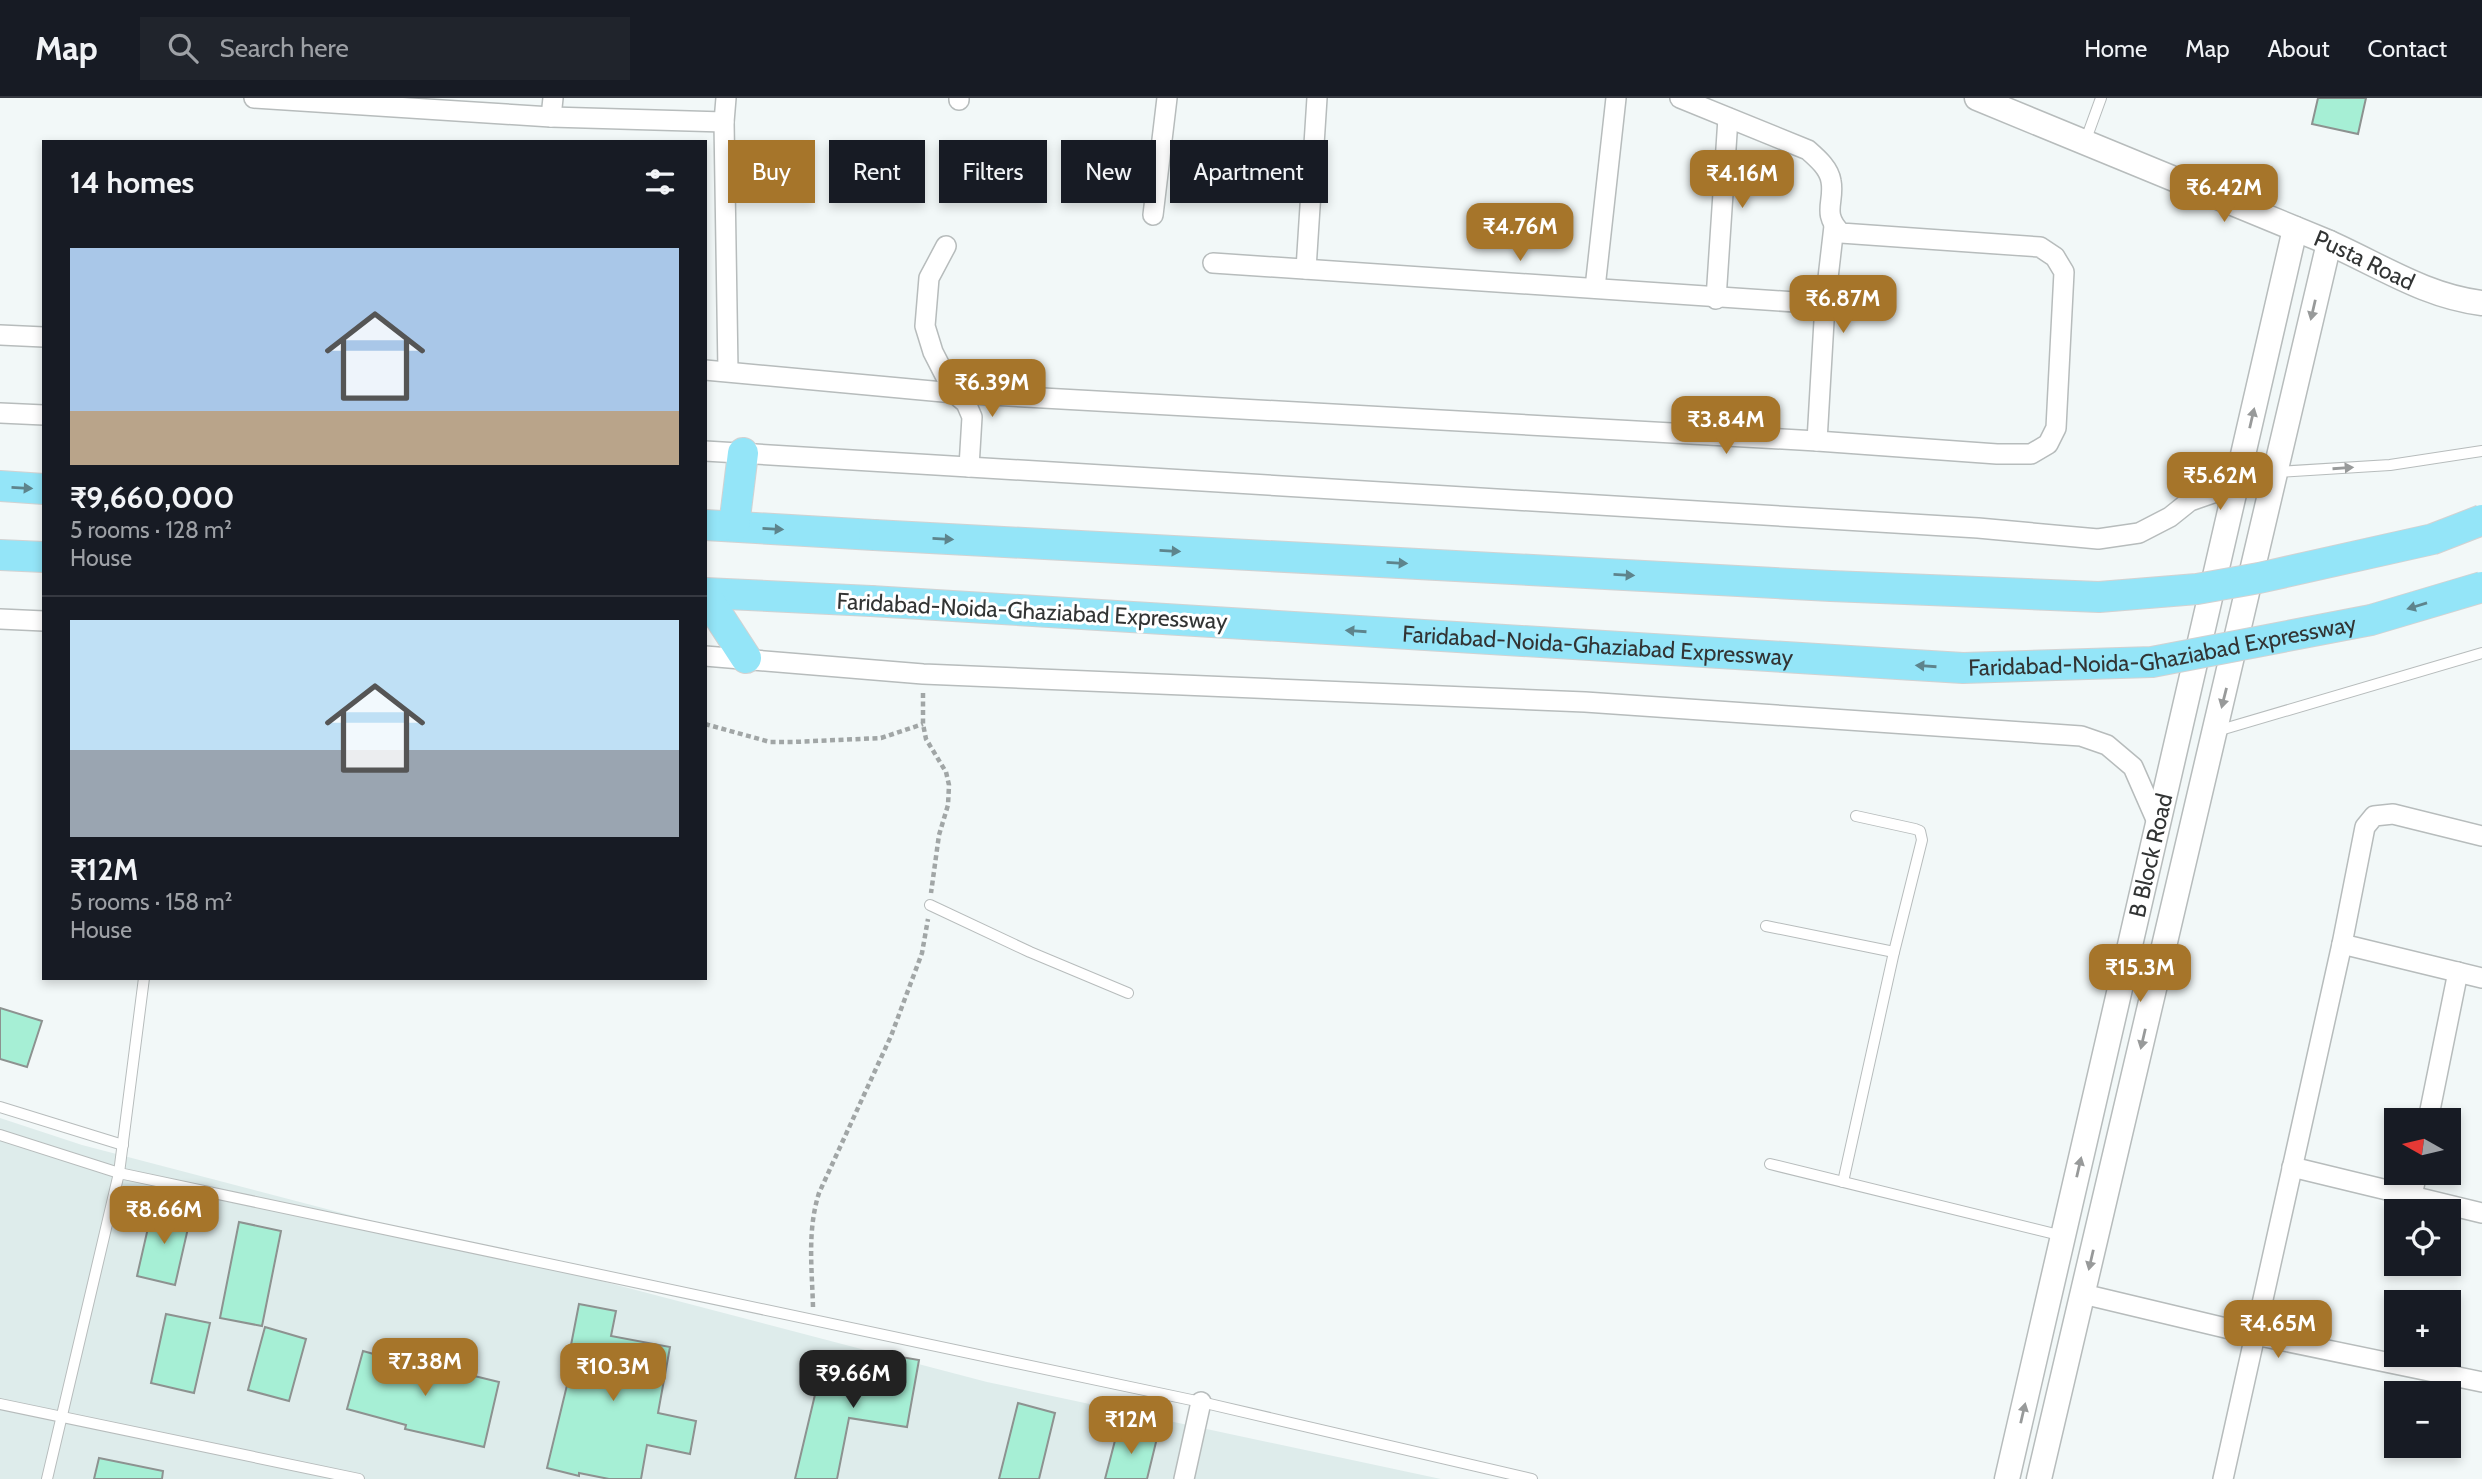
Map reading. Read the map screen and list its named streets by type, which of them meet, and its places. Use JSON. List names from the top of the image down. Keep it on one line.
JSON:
{"streets":{"main road":["Faridabad-Noida-Ghaziabad Expressway"],"street":["Pusta Road","B Block Road"]},"crossings":[["Pusta Road","B Block Road"]],"north":"left","page":{"header":"Map","search":"Search here","nav":["Home","Map","About","Contact"],"chip":["Buy","Rent","Filters","New","Apartment"],"heading":"14 homes","price":["₹4.16M","₹6.42M","₹4.76M","₹6.87M","₹6.39M","₹3.84M","₹5.62M","₹15.3M","₹8.66M","₹4.65M","₹7.38M","₹10.3M","₹9.66M","₹12M"],"list":[{"name":"₹9,660,000","note":"5 rooms · 128 m² · House"},{"name":"₹12M","note":"5 rooms · 158 m² · House"}],"map_buttons":["+","−"]}}
